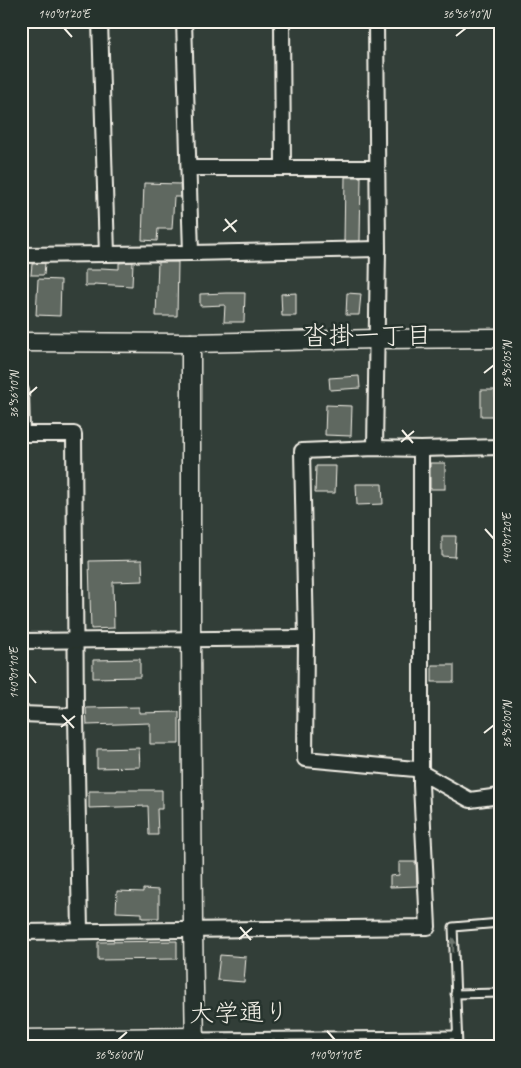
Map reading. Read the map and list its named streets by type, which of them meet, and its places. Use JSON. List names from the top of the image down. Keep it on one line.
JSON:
{"streets":{"street":["大学通り"]},"districts":["沓掛一丁目"],"coordinates":["140°01'20\"E","36°56'10\"N","36°56'05\"N","140°01'10\"E","36°56'00\"N"]}
